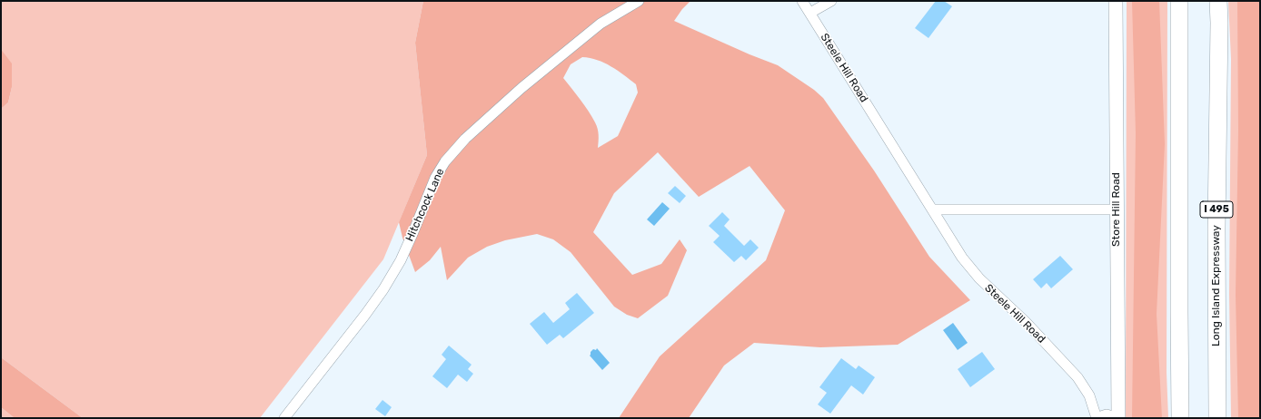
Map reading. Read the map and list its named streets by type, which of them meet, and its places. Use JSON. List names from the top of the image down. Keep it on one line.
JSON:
{"streets":{"highway":["I 495","Long Island Expressway"],"main road":["Store Hill Road"],"street":["Steele Hill Road","Hitchcock Lane"]}}
